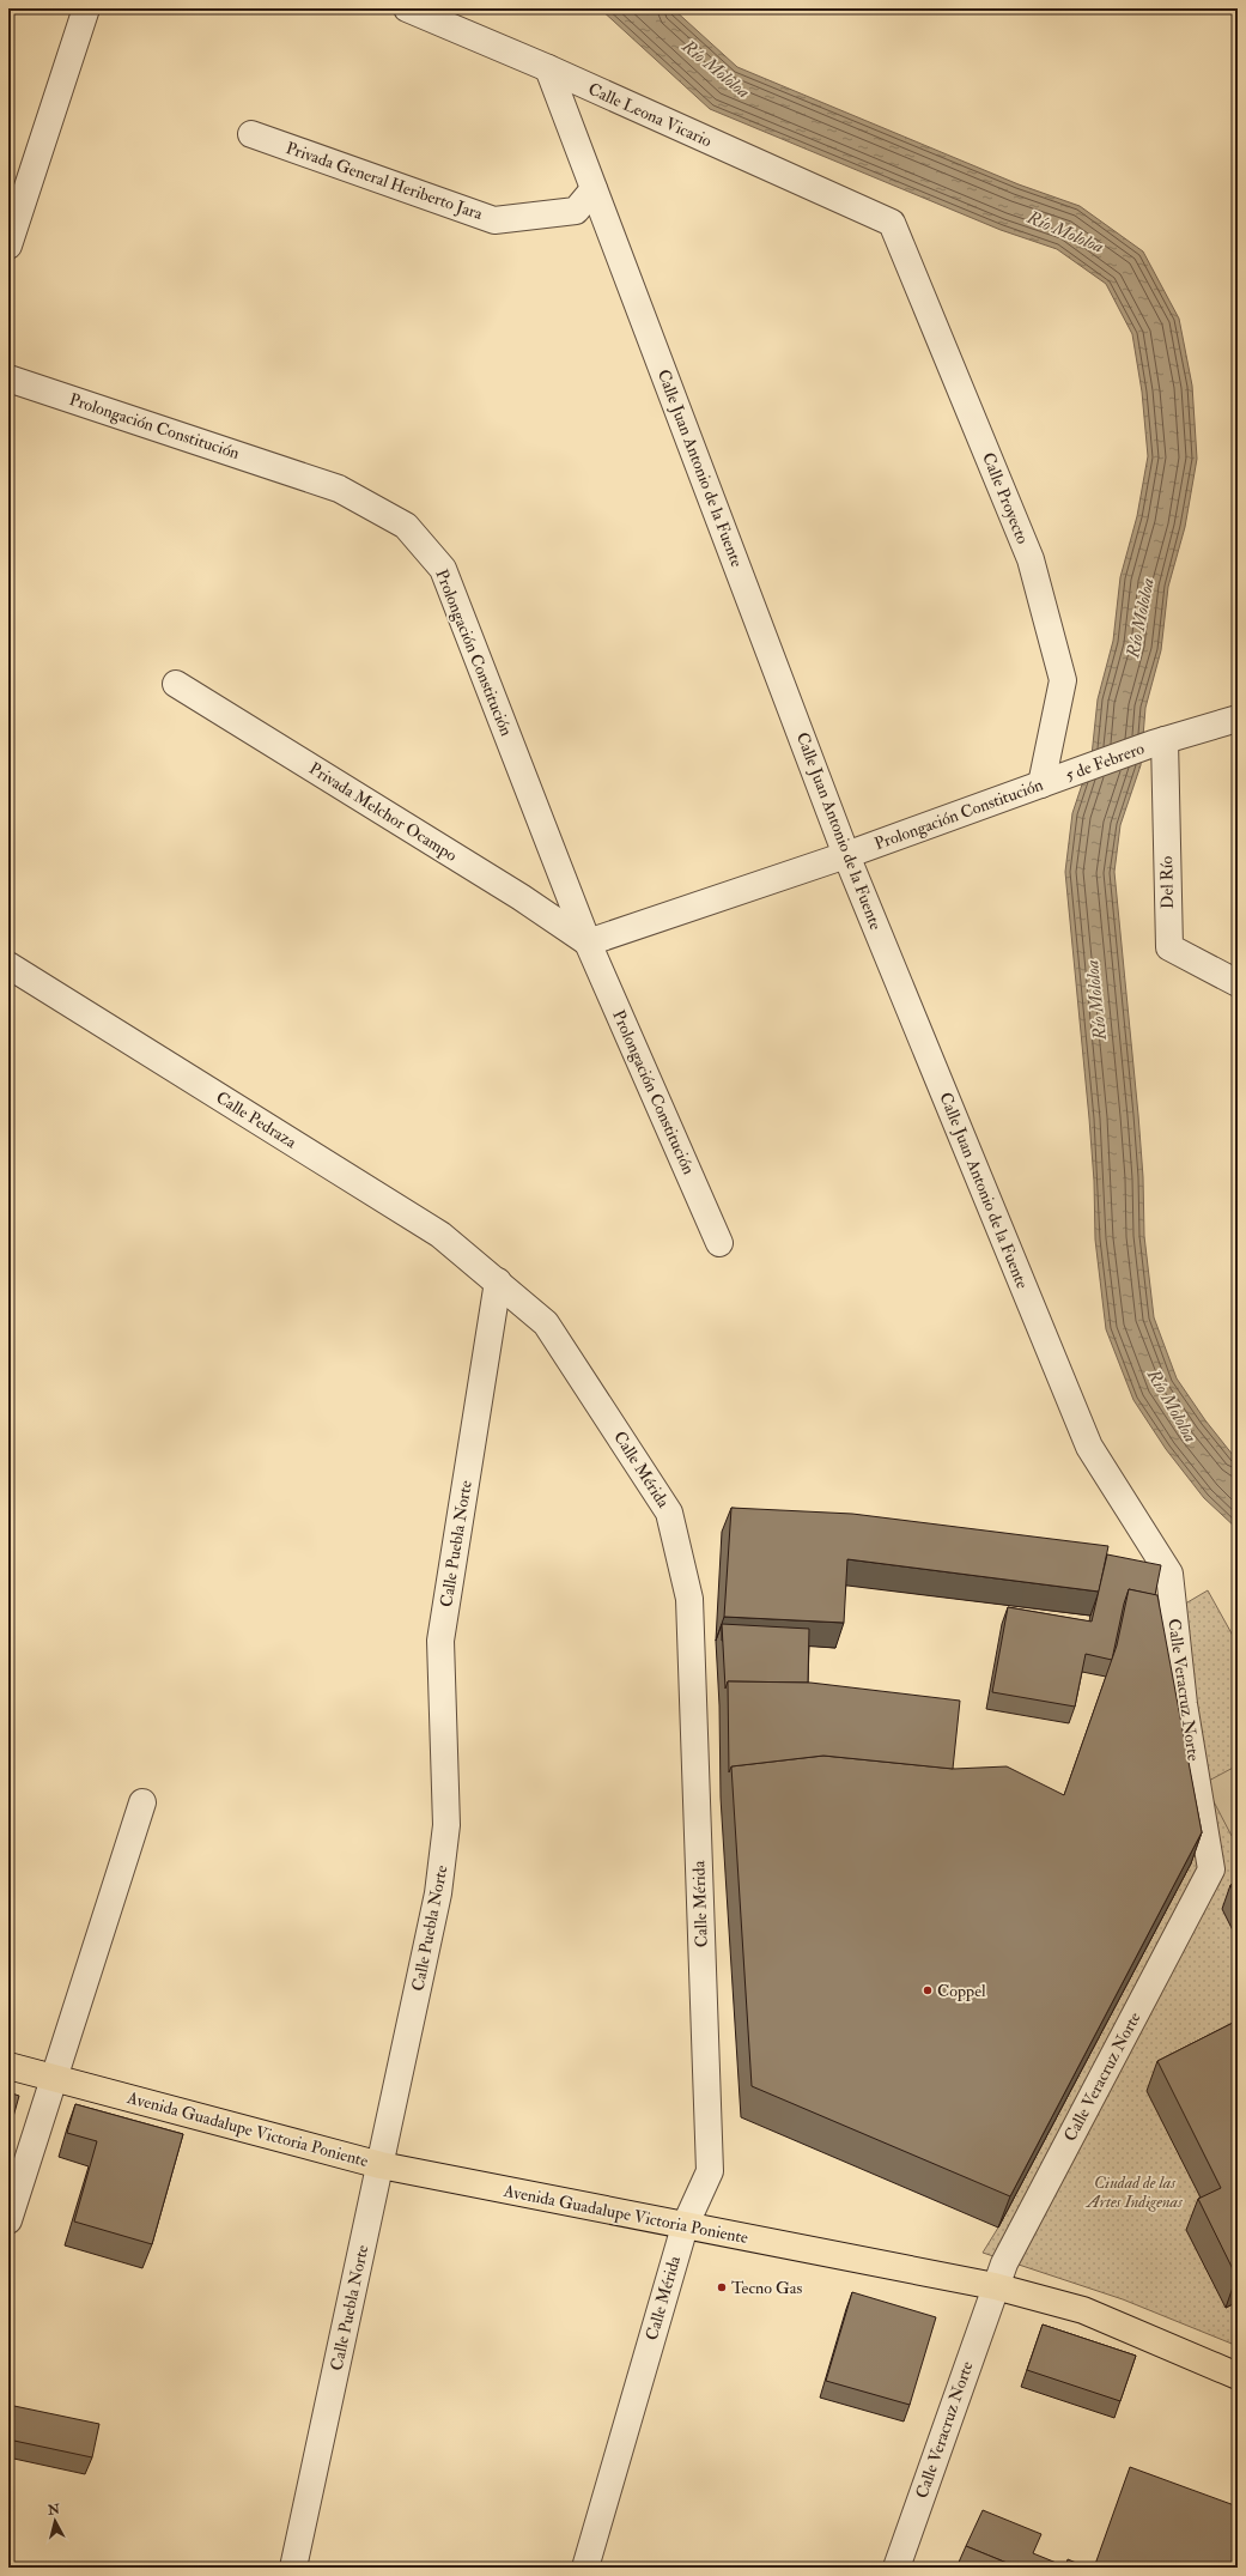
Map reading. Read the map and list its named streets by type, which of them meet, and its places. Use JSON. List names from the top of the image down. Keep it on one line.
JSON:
{"streets":{"main road":["Avenida Guadalupe Victoria Poniente"],"street":["Calle Leona Vicario","Privada General Heriberto Jara","Prolongación Constitución","Calle Juan Antonio de la Fuente","Calle Proyecto","5 de Febrero","Privada Melchor Ocampo","Del Río","Calle Pedraza","Calle Mérida","Calle Puebla Norte","Calle Veracruz Norte"]},"crossings":[["Calle Leona Vicario","Calle Juan Antonio de la Fuente"],["Calle Leona Vicario","Calle Proyecto"],["Privada General Heriberto Jara","Calle Juan Antonio de la Fuente"],["Prolongación Constitución","Calle Juan Antonio de la Fuente"],["Prolongación Constitución","Calle Proyecto"],["Prolongación Constitución","5 de Febrero"],["Prolongación Constitución","Privada Melchor Ocampo"],["Calle Juan Antonio de la Fuente","Calle Veracruz Norte"],["Calle Proyecto","5 de Febrero"],["5 de Febrero","Del Río"],["Calle Pedraza","Calle Mérida"],["Calle Pedraza","Calle Puebla Norte"],["Calle Mérida","Calle Puebla Norte"],["Calle Mérida","Avenida Guadalupe Victoria Poniente"],["Calle Puebla Norte","Avenida Guadalupe Victoria Poniente"],["Calle Veracruz Norte","Avenida Guadalupe Victoria Poniente"]],"water":["Río Mololoa"],"parks":["Ciudad de las Artes Indigenas"],"places":["Coppel","Tecno Gas"],"north":"top"}
